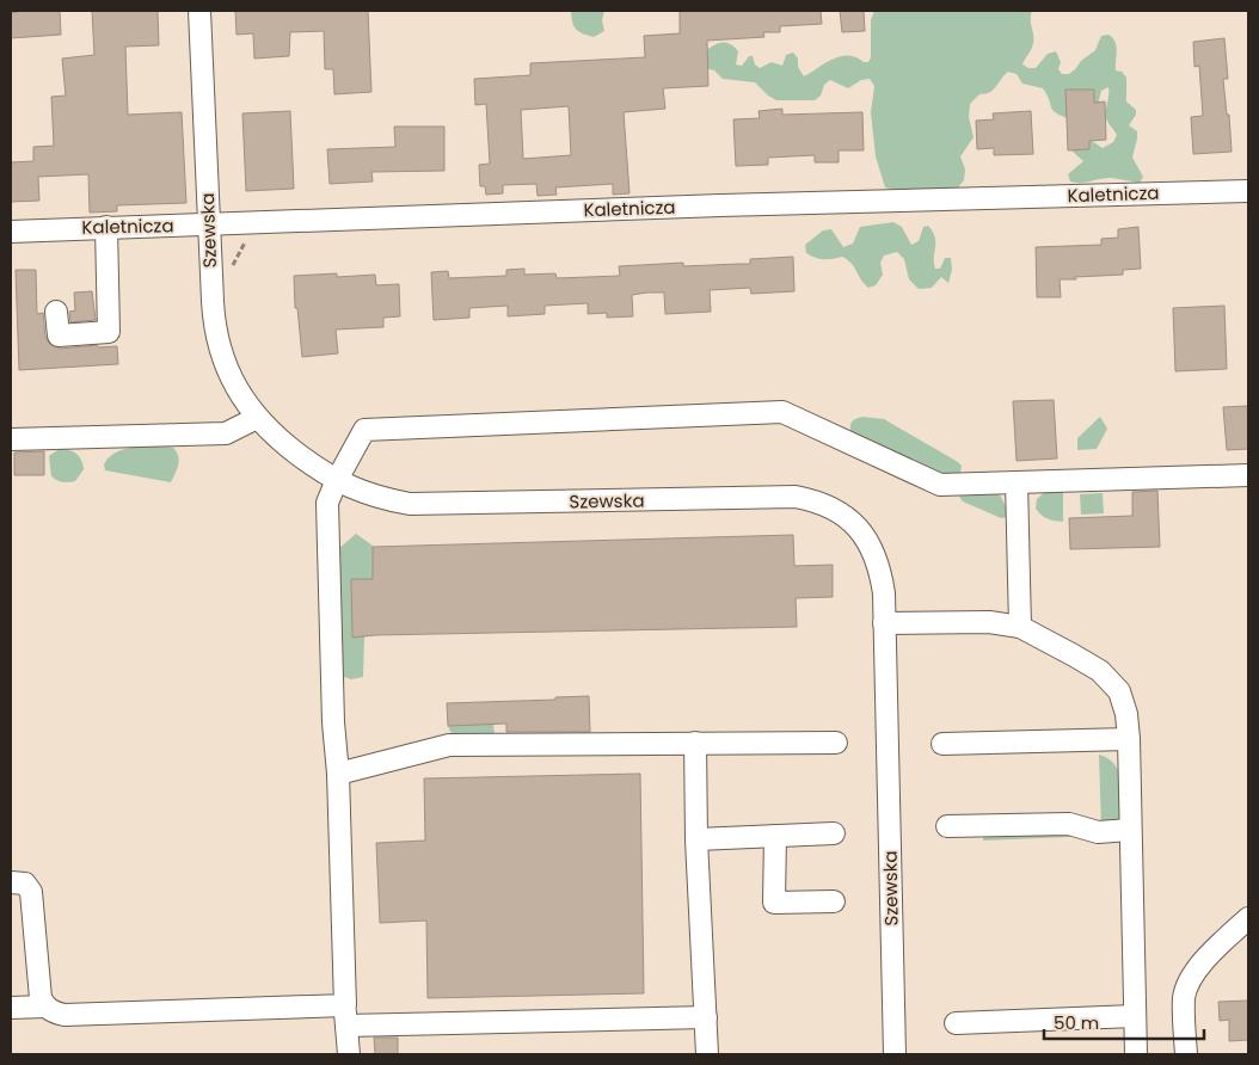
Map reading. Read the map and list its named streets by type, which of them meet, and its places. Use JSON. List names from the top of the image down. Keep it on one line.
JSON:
{"streets":{"street":["Kaletnicza","Szewska"]},"crossings":[["Kaletnicza","Szewska"]],"scale_bar":"50 m"}
